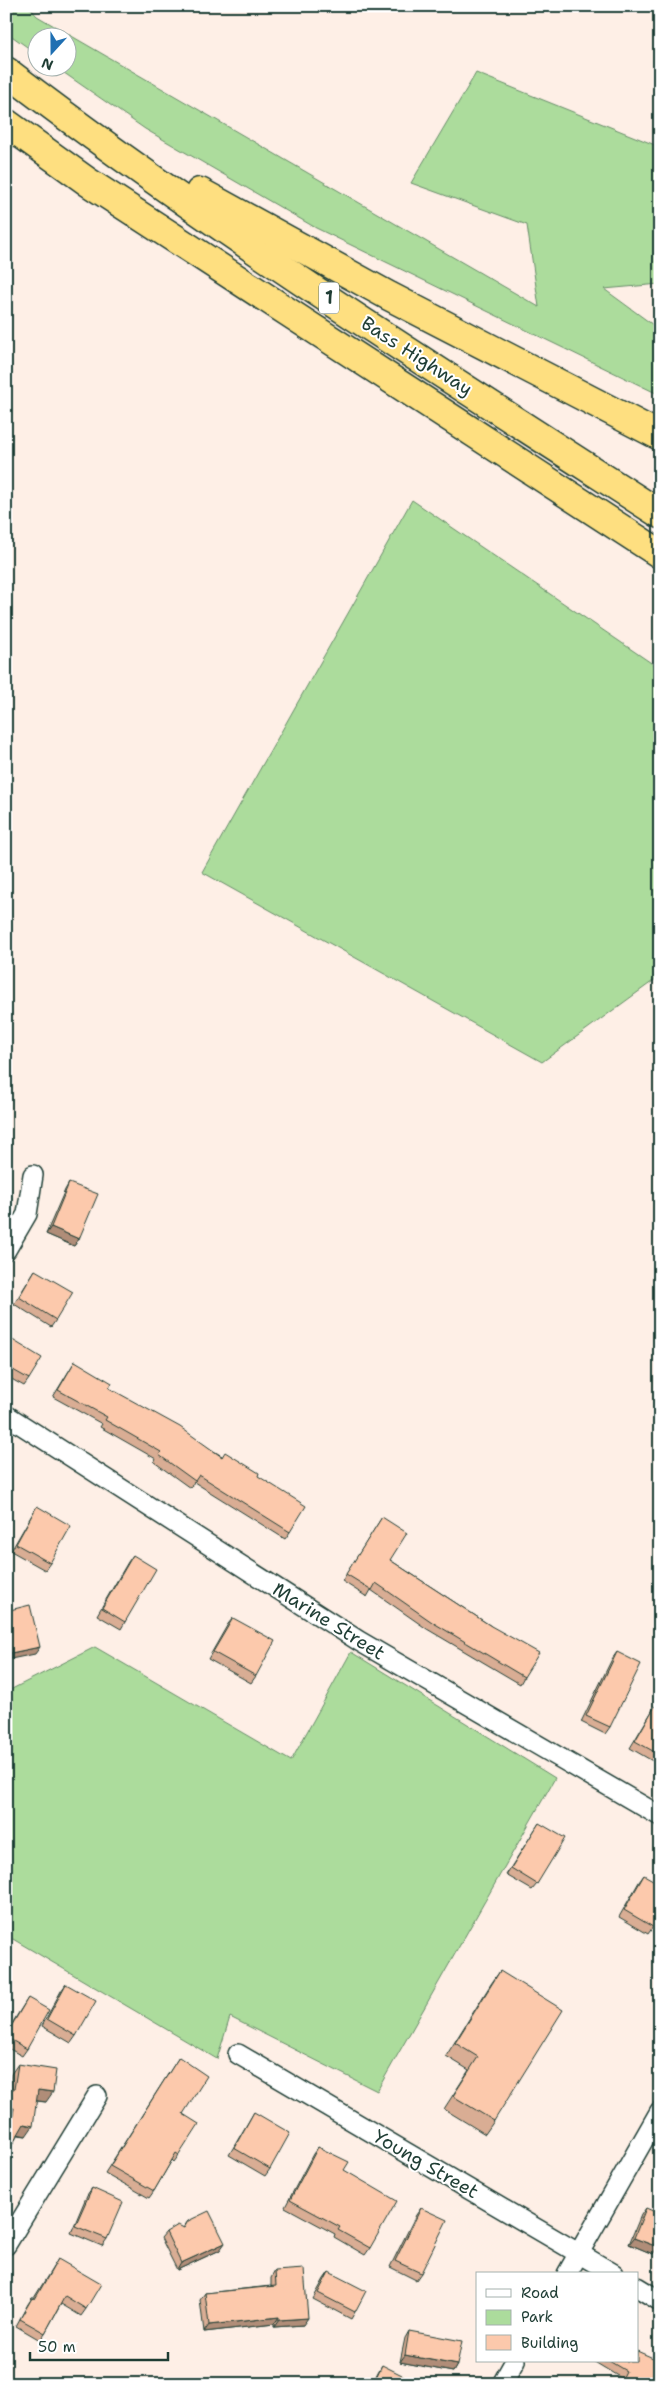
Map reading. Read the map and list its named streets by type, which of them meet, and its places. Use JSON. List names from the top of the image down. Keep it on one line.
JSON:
{"streets":{"highway":["1","Bass Highway"],"street":["Marine Street","Young Street"]},"legend":["Road","Park","Building"],"scale_bar":"50 m","north":"bottom"}
